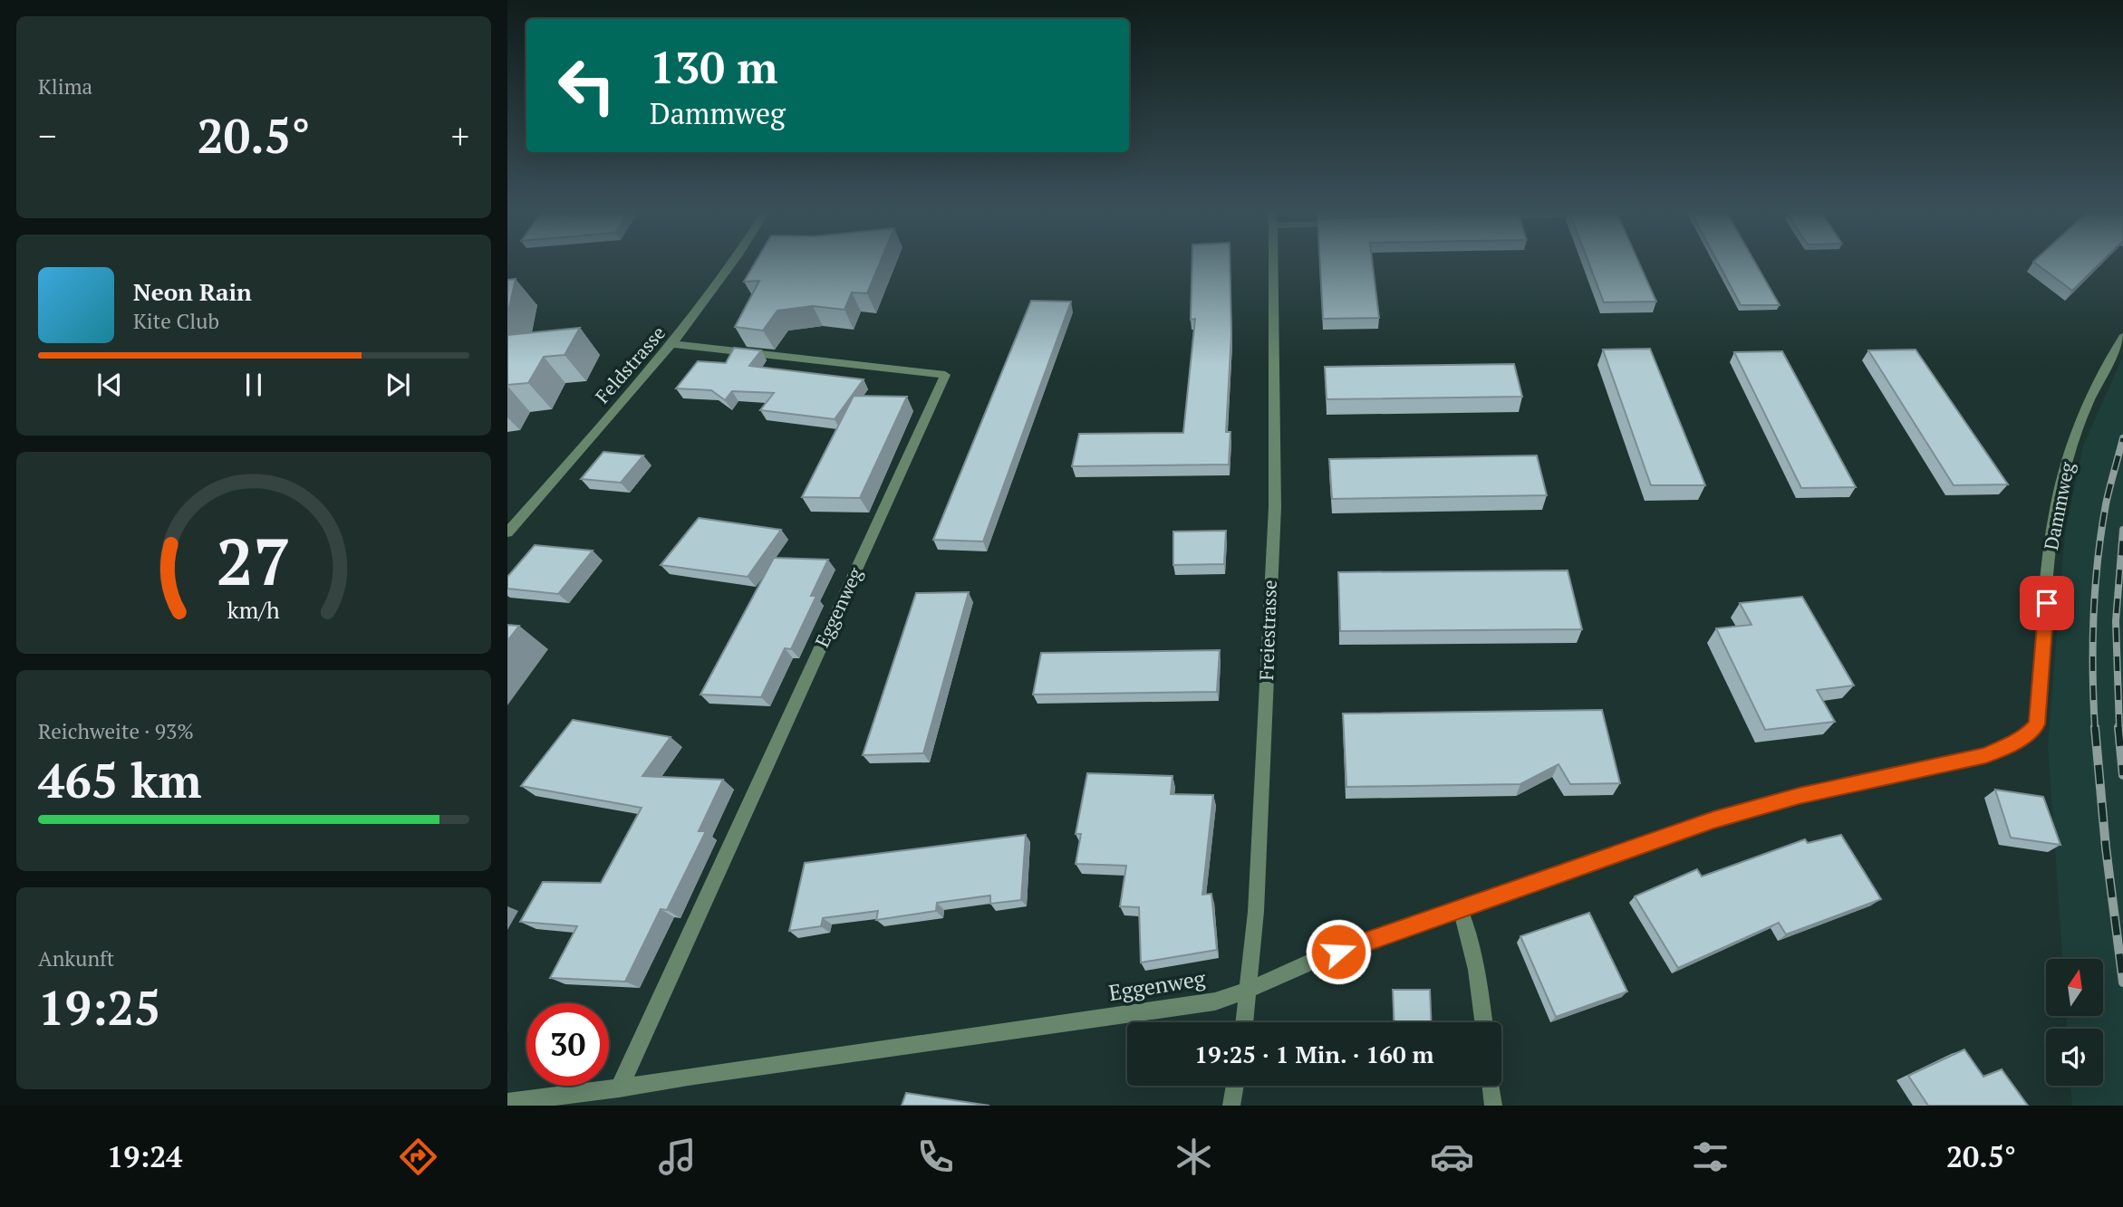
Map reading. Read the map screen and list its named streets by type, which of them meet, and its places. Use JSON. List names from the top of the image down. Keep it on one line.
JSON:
{"streets":{"street":["Feldstrasse","Dammweg","Eggenweg","Freiestrasse"]},"crossings":[["Feldstrasse","Eggenweg"],["Dammweg","Eggenweg"],["Dammweg","Freiestrasse"],["Eggenweg","Freiestrasse"]],"north":"top","page":{"tile":["Klima",["Reichweite · 93%","465 km"],["Ankunft","19:25"]],"turn":["130 m","Dammweg"],"heat":["−","20.5°","+"],"song":["Neon Rain","Kite Club"],"limit":"30","trip":"19:25 · 1 Min. · 160 m","tabs":["19:24","20.5°"],"gauge":["27","km/h"]}}
